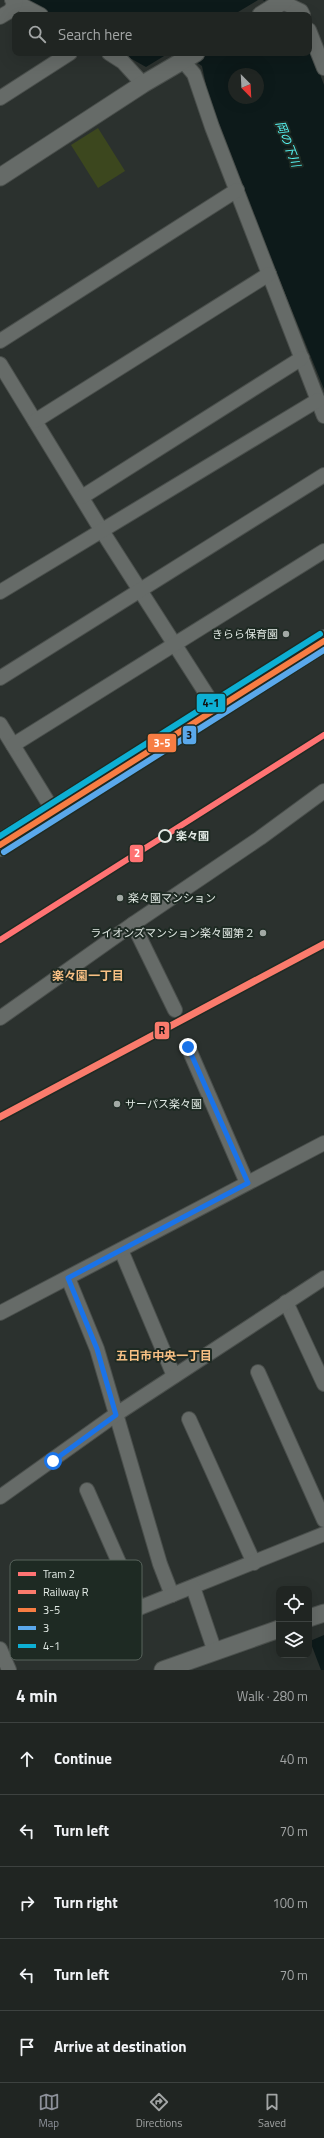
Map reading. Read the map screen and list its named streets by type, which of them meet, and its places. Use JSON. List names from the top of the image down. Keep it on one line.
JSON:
{"districts":["楽々園一丁目","五日市中央一丁目"],"water":["岡の下川"],"places":["きらら保育園","楽々園","楽々園マンション","ライオンズマンション楽々園第２","サーパス楽々園"],"lines":["transit line 4-1","transit line 3-5","transit line 3","tram line 2","rail line R"],"legend":["Tram 2","Railway R","3-5","3","4-1"],"north":"bottom right","page":{"search":"Search here","heading":["4 min","Walk · 280 m"],"list":[["Continue","40 m"],["Turn left","70 m"],["Turn right","100 m"],["Turn left","70 m"],"Arrive at destination"],"nav":["Map","Directions","Saved"]}}
